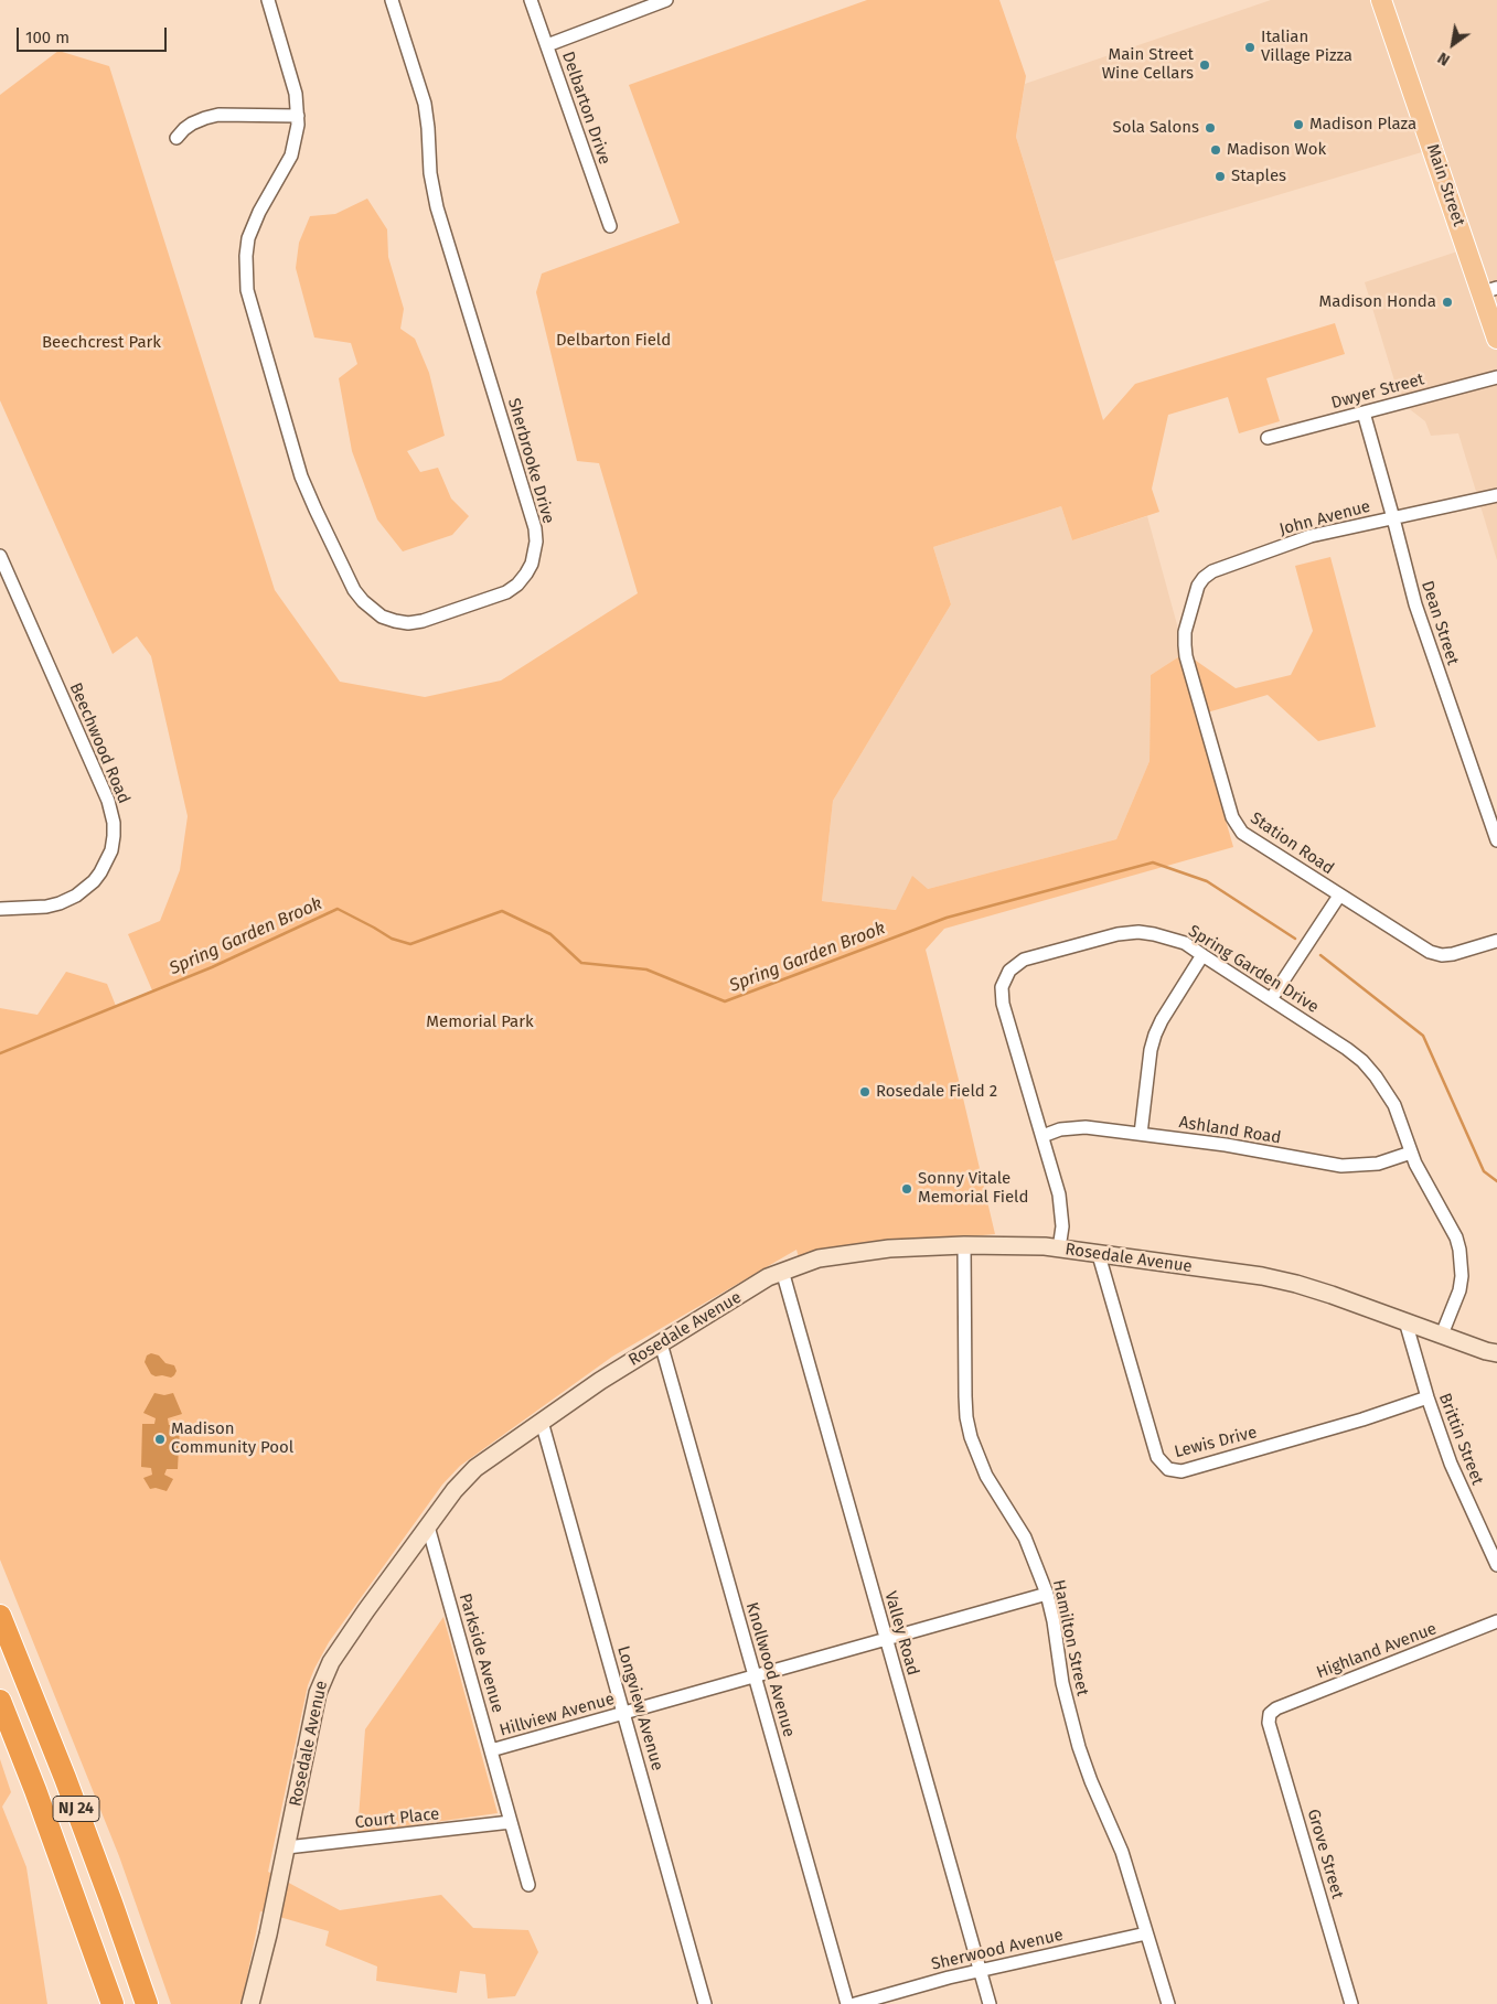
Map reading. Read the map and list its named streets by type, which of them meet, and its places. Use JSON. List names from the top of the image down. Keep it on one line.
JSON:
{"streets":{"highway":["NJ 24"],"main road":["Main Street"],"street":["Delbarton Drive","Dwyer Street","Sherbrooke Drive","John Avenue","Dean Street","Beechwood Road","Station Road","Spring Garden Drive","Ashland Road","Rosedale Avenue","Brittin Street","Lewis Drive","Valley Road","Hamilton Street","Highland Avenue","Parkside Avenue","Knollwood Avenue","Longview Avenue","Hillview Avenue","Court Place","Grove Street","Sherwood Avenue"]},"crossings":[["Dwyer Street","Dean Street"],["John Avenue","Dean Street"],["John Avenue","Station Road"],["Spring Garden Drive","Ashland Road"],["Spring Garden Drive","Rosedale Avenue"],["Rosedale Avenue","Brittin Street"],["Rosedale Avenue","Lewis Drive"],["Rosedale Avenue","Valley Road"],["Rosedale Avenue","Hamilton Street"],["Rosedale Avenue","Parkside Avenue"],["Rosedale Avenue","Knollwood Avenue"],["Rosedale Avenue","Longview Avenue"],["Rosedale Avenue","Court Place"],["Brittin Street","Lewis Drive"],["Valley Road","Hillview Avenue"],["Valley Road","Sherwood Avenue"],["Hamilton Street","Hillview Avenue"],["Hamilton Street","Sherwood Avenue"],["Highland Avenue","Grove Street"],["Parkside Avenue","Hillview Avenue"],["Parkside Avenue","Court Place"],["Knollwood Avenue","Hillview Avenue"],["Longview Avenue","Hillview Avenue"]],"water":["Spring Garden Brook"],"parks":["Delbarton Field","Beechcrest Park","Memorial Park"],"places":["Italian Village Pizza","Main Street Wine Cellars","Madison Plaza","Sola Salons","Madison Wok","Staples","Madison Honda","Rosedale Field 2","Sonny Vitale Memorial Field","Madison Community Pool"],"scale_bar":"100 m","north":"bottom left"}
